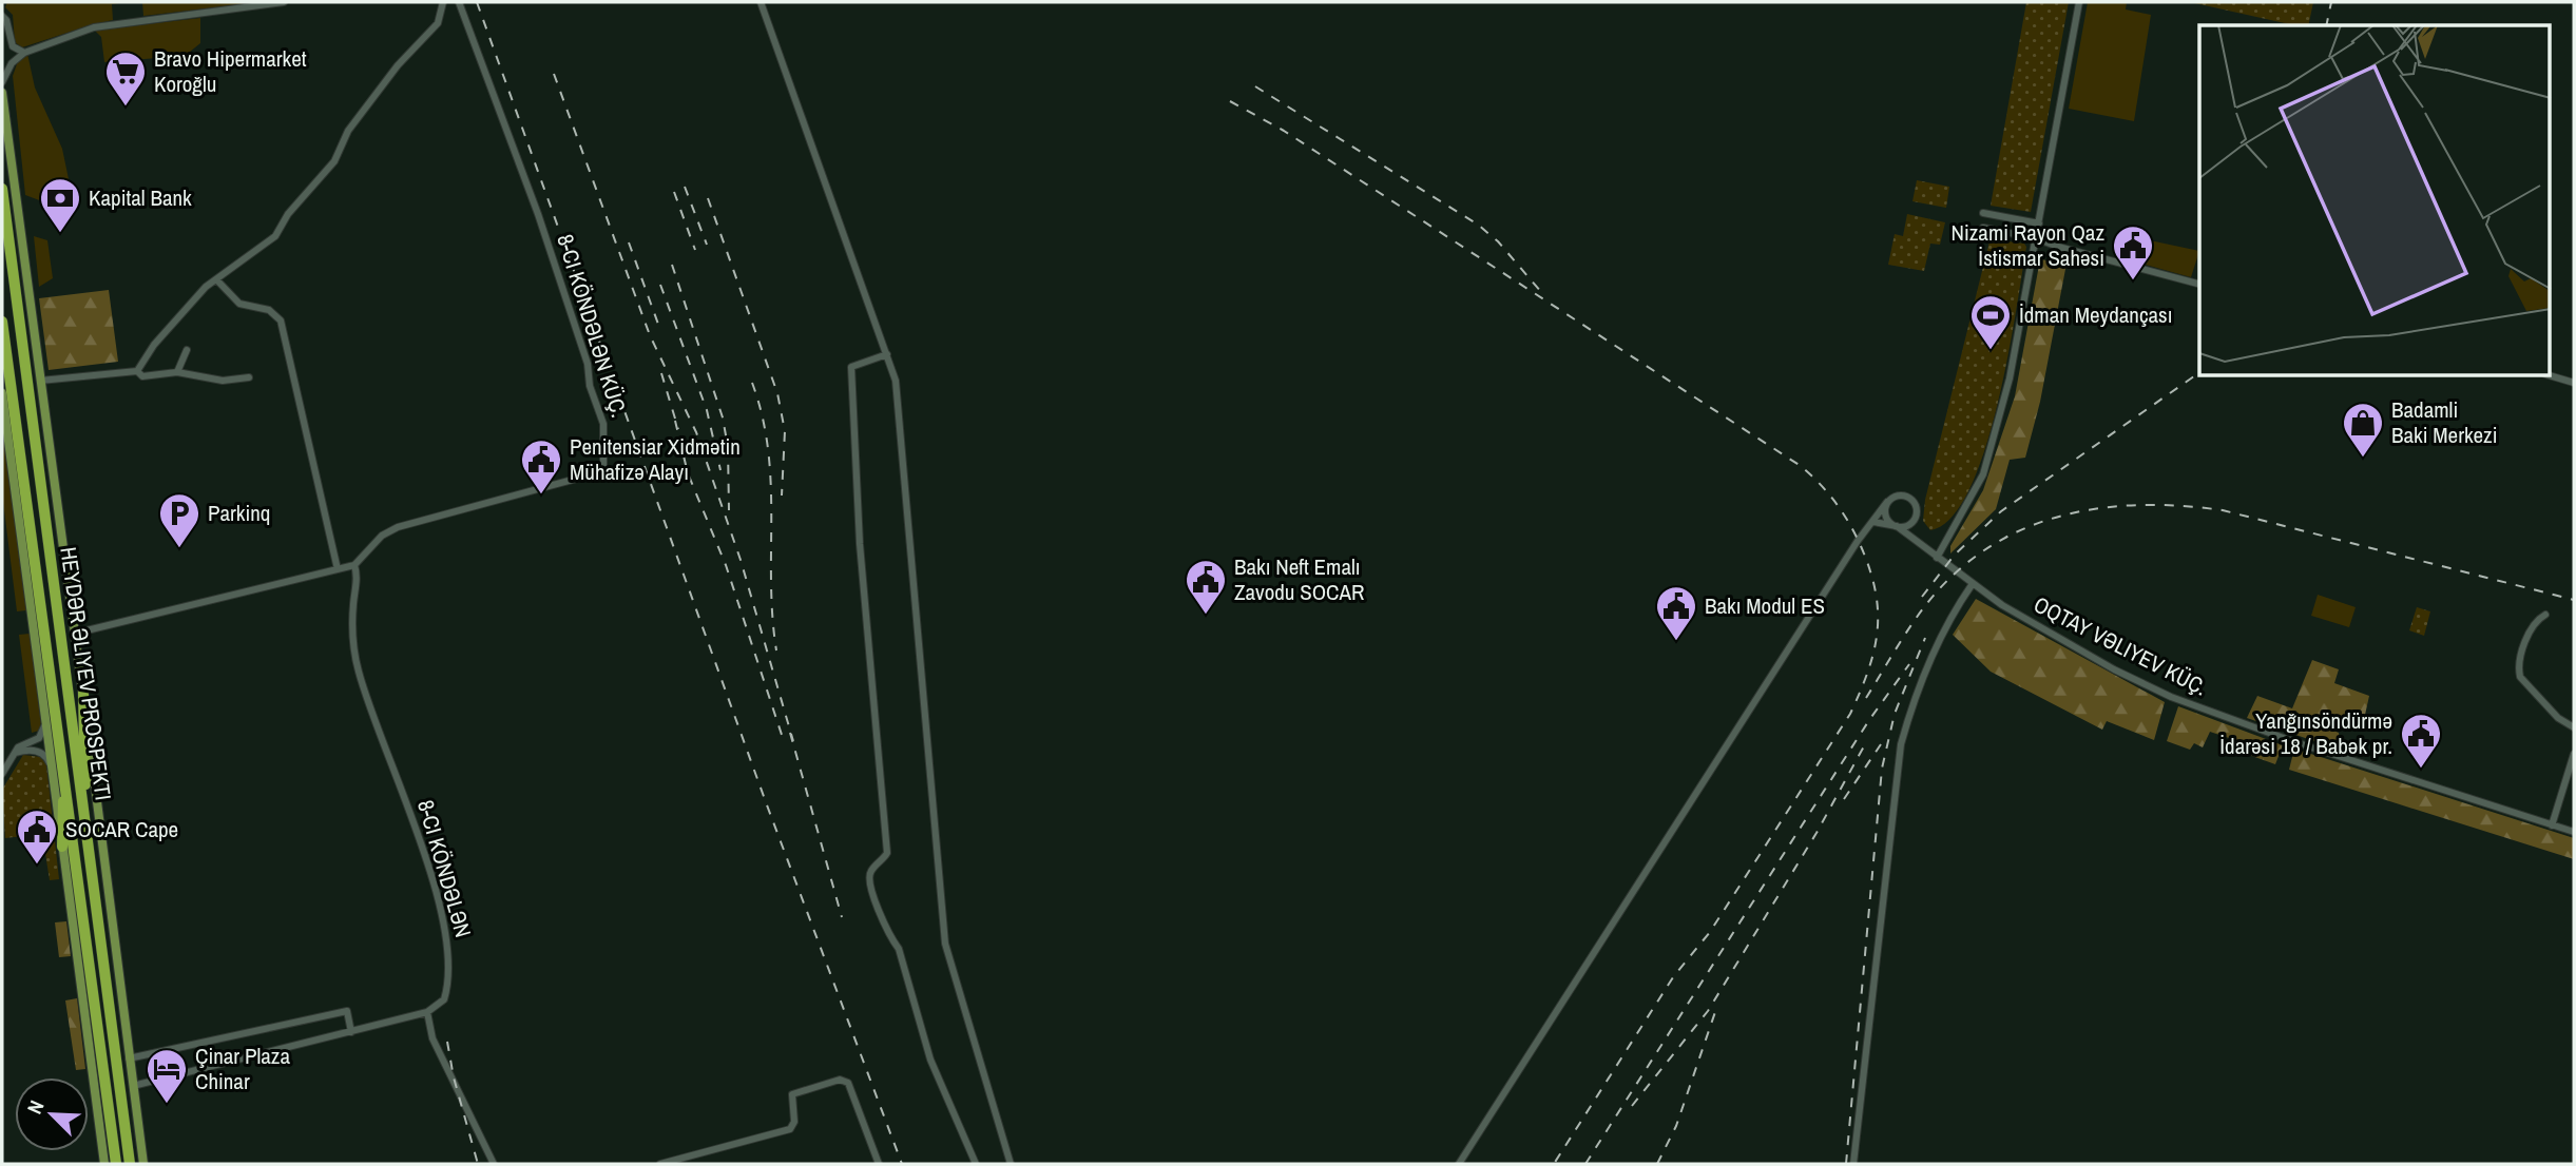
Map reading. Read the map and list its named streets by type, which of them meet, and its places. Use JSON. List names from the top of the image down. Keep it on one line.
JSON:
{"streets":{"highway":["HEYDƏR ƏLIYEV PROSPEKTI"],"street":["8-CI KÖNDƏLƏN KÜÇ.","OQTAY VƏLIYEV KÜÇ.","8-CI KÖNDƏLƏN"]},"crossings":[["8-CI KÖNDƏLƏN KÜÇ.","8-CI KÖNDƏLƏN"]],"places":{"supermarket":["Bravo Hipermarket Koroğlu"],"bank":["Kapital Bank"],"public building":["Nizami Rayon Qaz İstismar Sahəsi","Penitensiar Xidmətin Mühafizə Alayı","Bakı Neft Emalı Zavodu SOCAR","Bakı Modul ES","Yanğınsöndürmə İdarəsi 18 / Babək pr.","SOCAR Cape"],"sports":["İdman Meydançası"],"shop":["Badamli Baki Merkezi"],"parking":["Parkinq"],"hotel":["Çinar Plaza Chinar"]},"north":"top left"}
